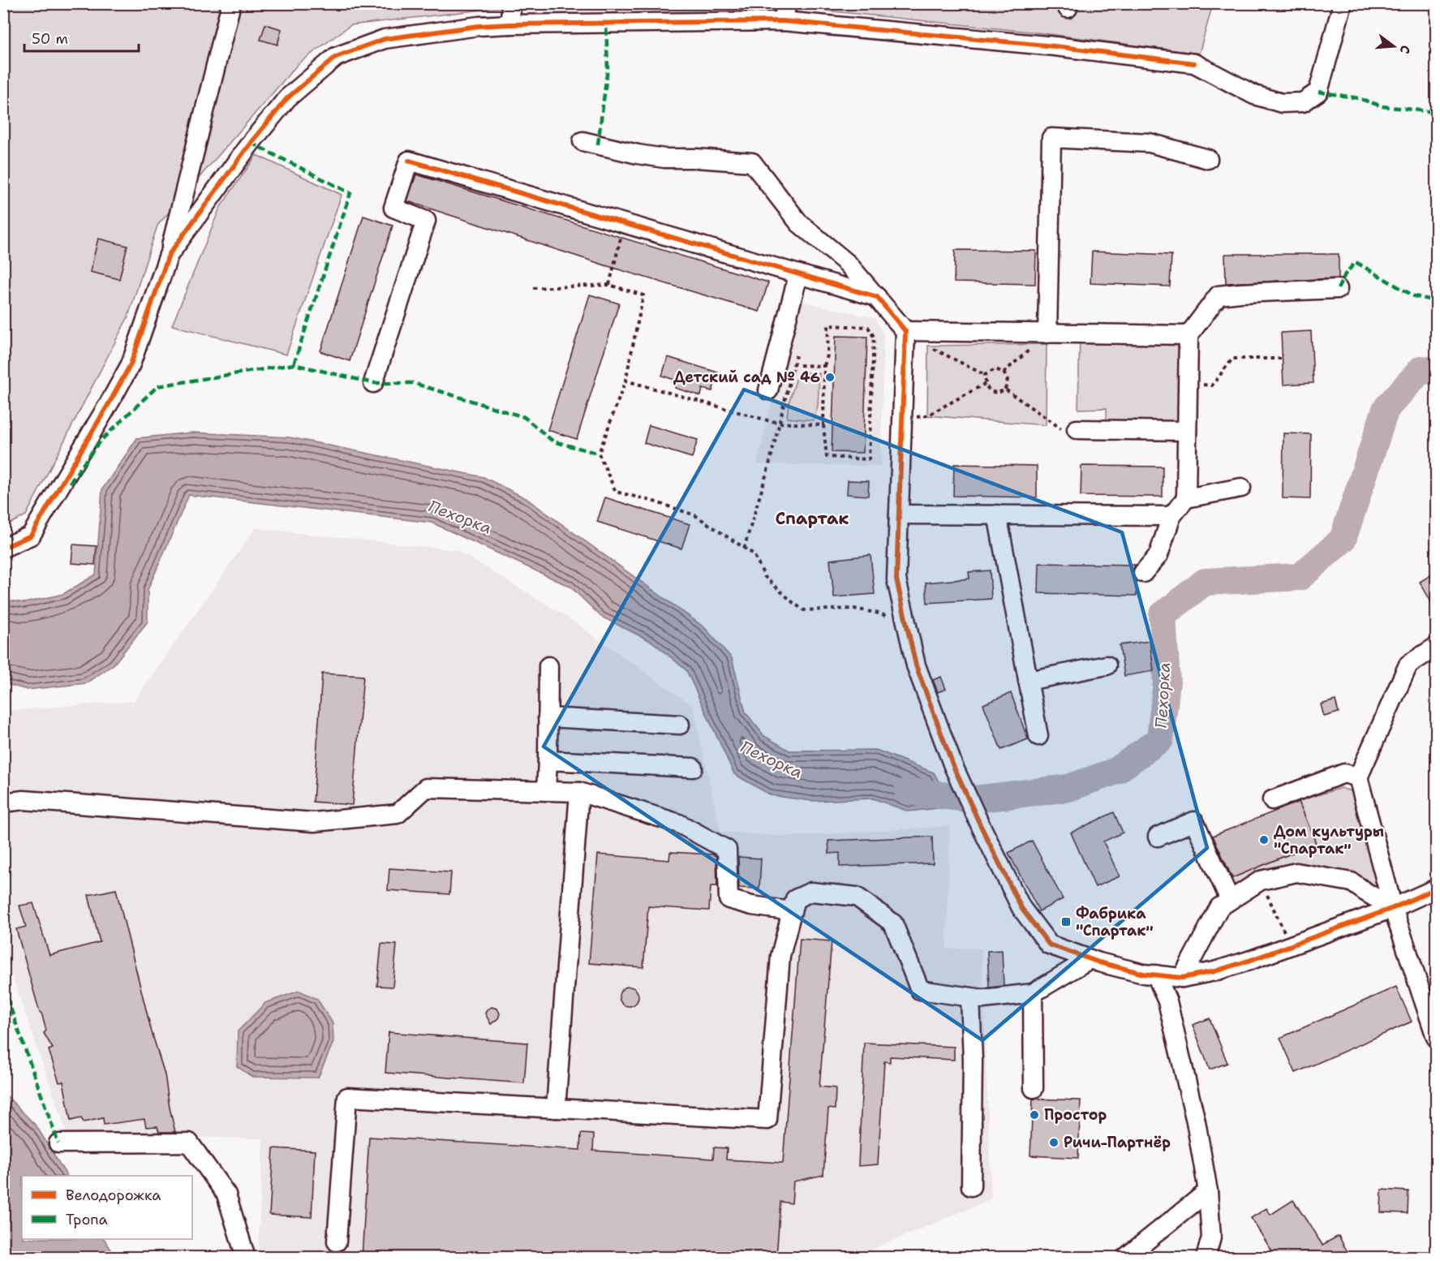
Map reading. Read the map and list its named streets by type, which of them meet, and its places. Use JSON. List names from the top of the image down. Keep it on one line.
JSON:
{"districts":["Спартак"],"water":["Пехорка"],"places":{"other":["Детский сад № 46","Дом культуры \"Спартак\"","Простор","Ричи-Партнёр"],"transit":["Фабрика \"Спартак\""]},"legend":["Велодорожка","Тропа"],"scale_bar":"50 m","north":"right"}
